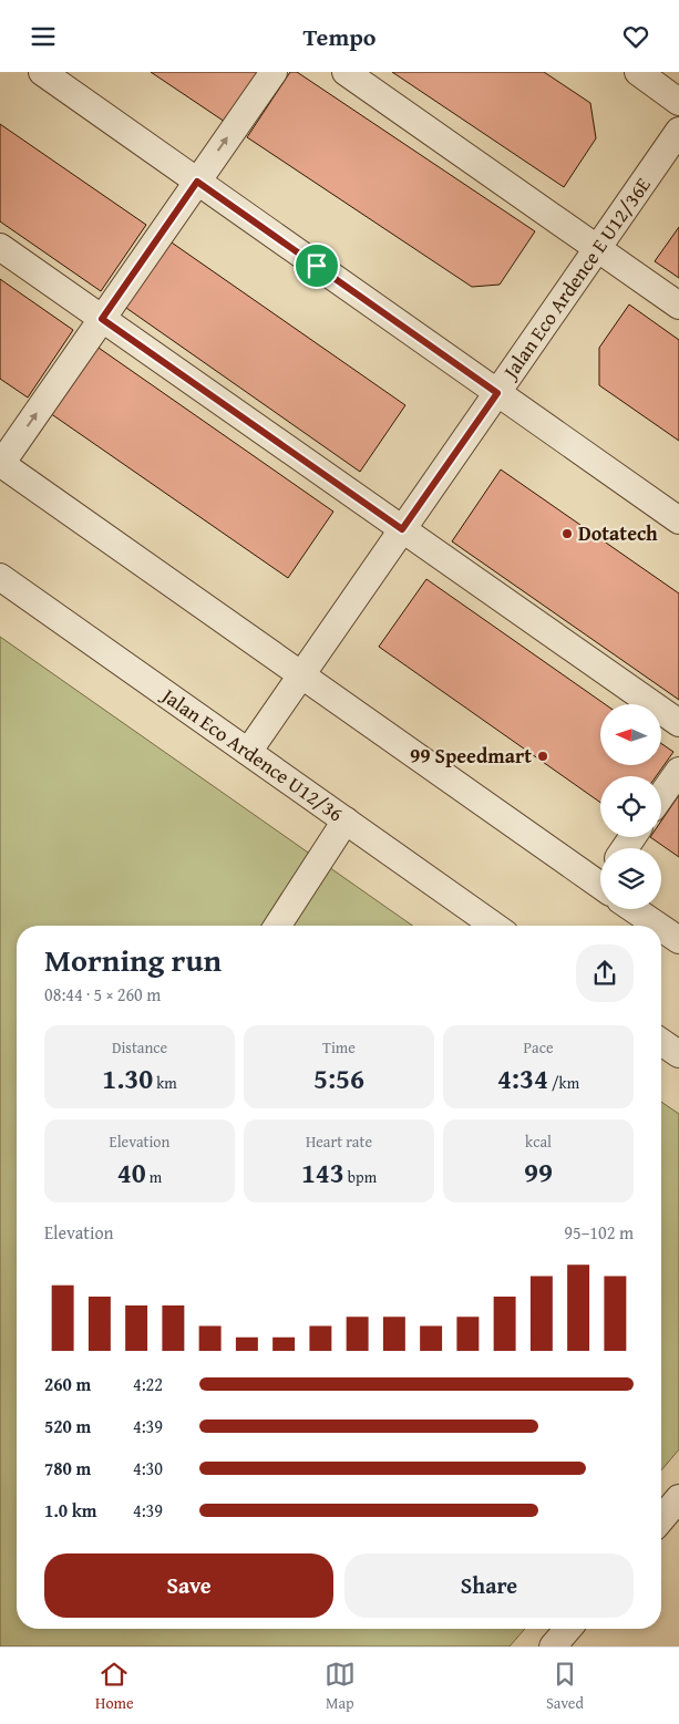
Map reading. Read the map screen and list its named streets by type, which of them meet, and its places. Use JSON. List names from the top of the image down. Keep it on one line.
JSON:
{"streets":{"street":["Jalan Eco Ardence E U12/36E","Jalan Eco Ardence U12/36"]},"crossings":[["Jalan Eco Ardence E U12/36E","Jalan Eco Ardence U12/36"]],"places":["Dotatech","99 Speedmart"],"north":"left","page":{"header":"Tempo","heading":["Morning run","08:44 · 5 × 260 m"],"stats":[["Distance","1.30 km"],["Time","5:56"],["Pace","4:34 /km"],["Elevation","40 m"],["Heart rate","143 bpm"],["kcal","99"]],"chart":["Elevation","95–102 m"],"list":[{"name":"260 m","note":"4:22"},{"name":"520 m","note":"4:39"},{"name":"780 m","note":"4:30"},{"name":"1.0 km","note":"4:39"}],"buttons":["Save","Share"],"tabs":["Home","Map","Saved"]}}
